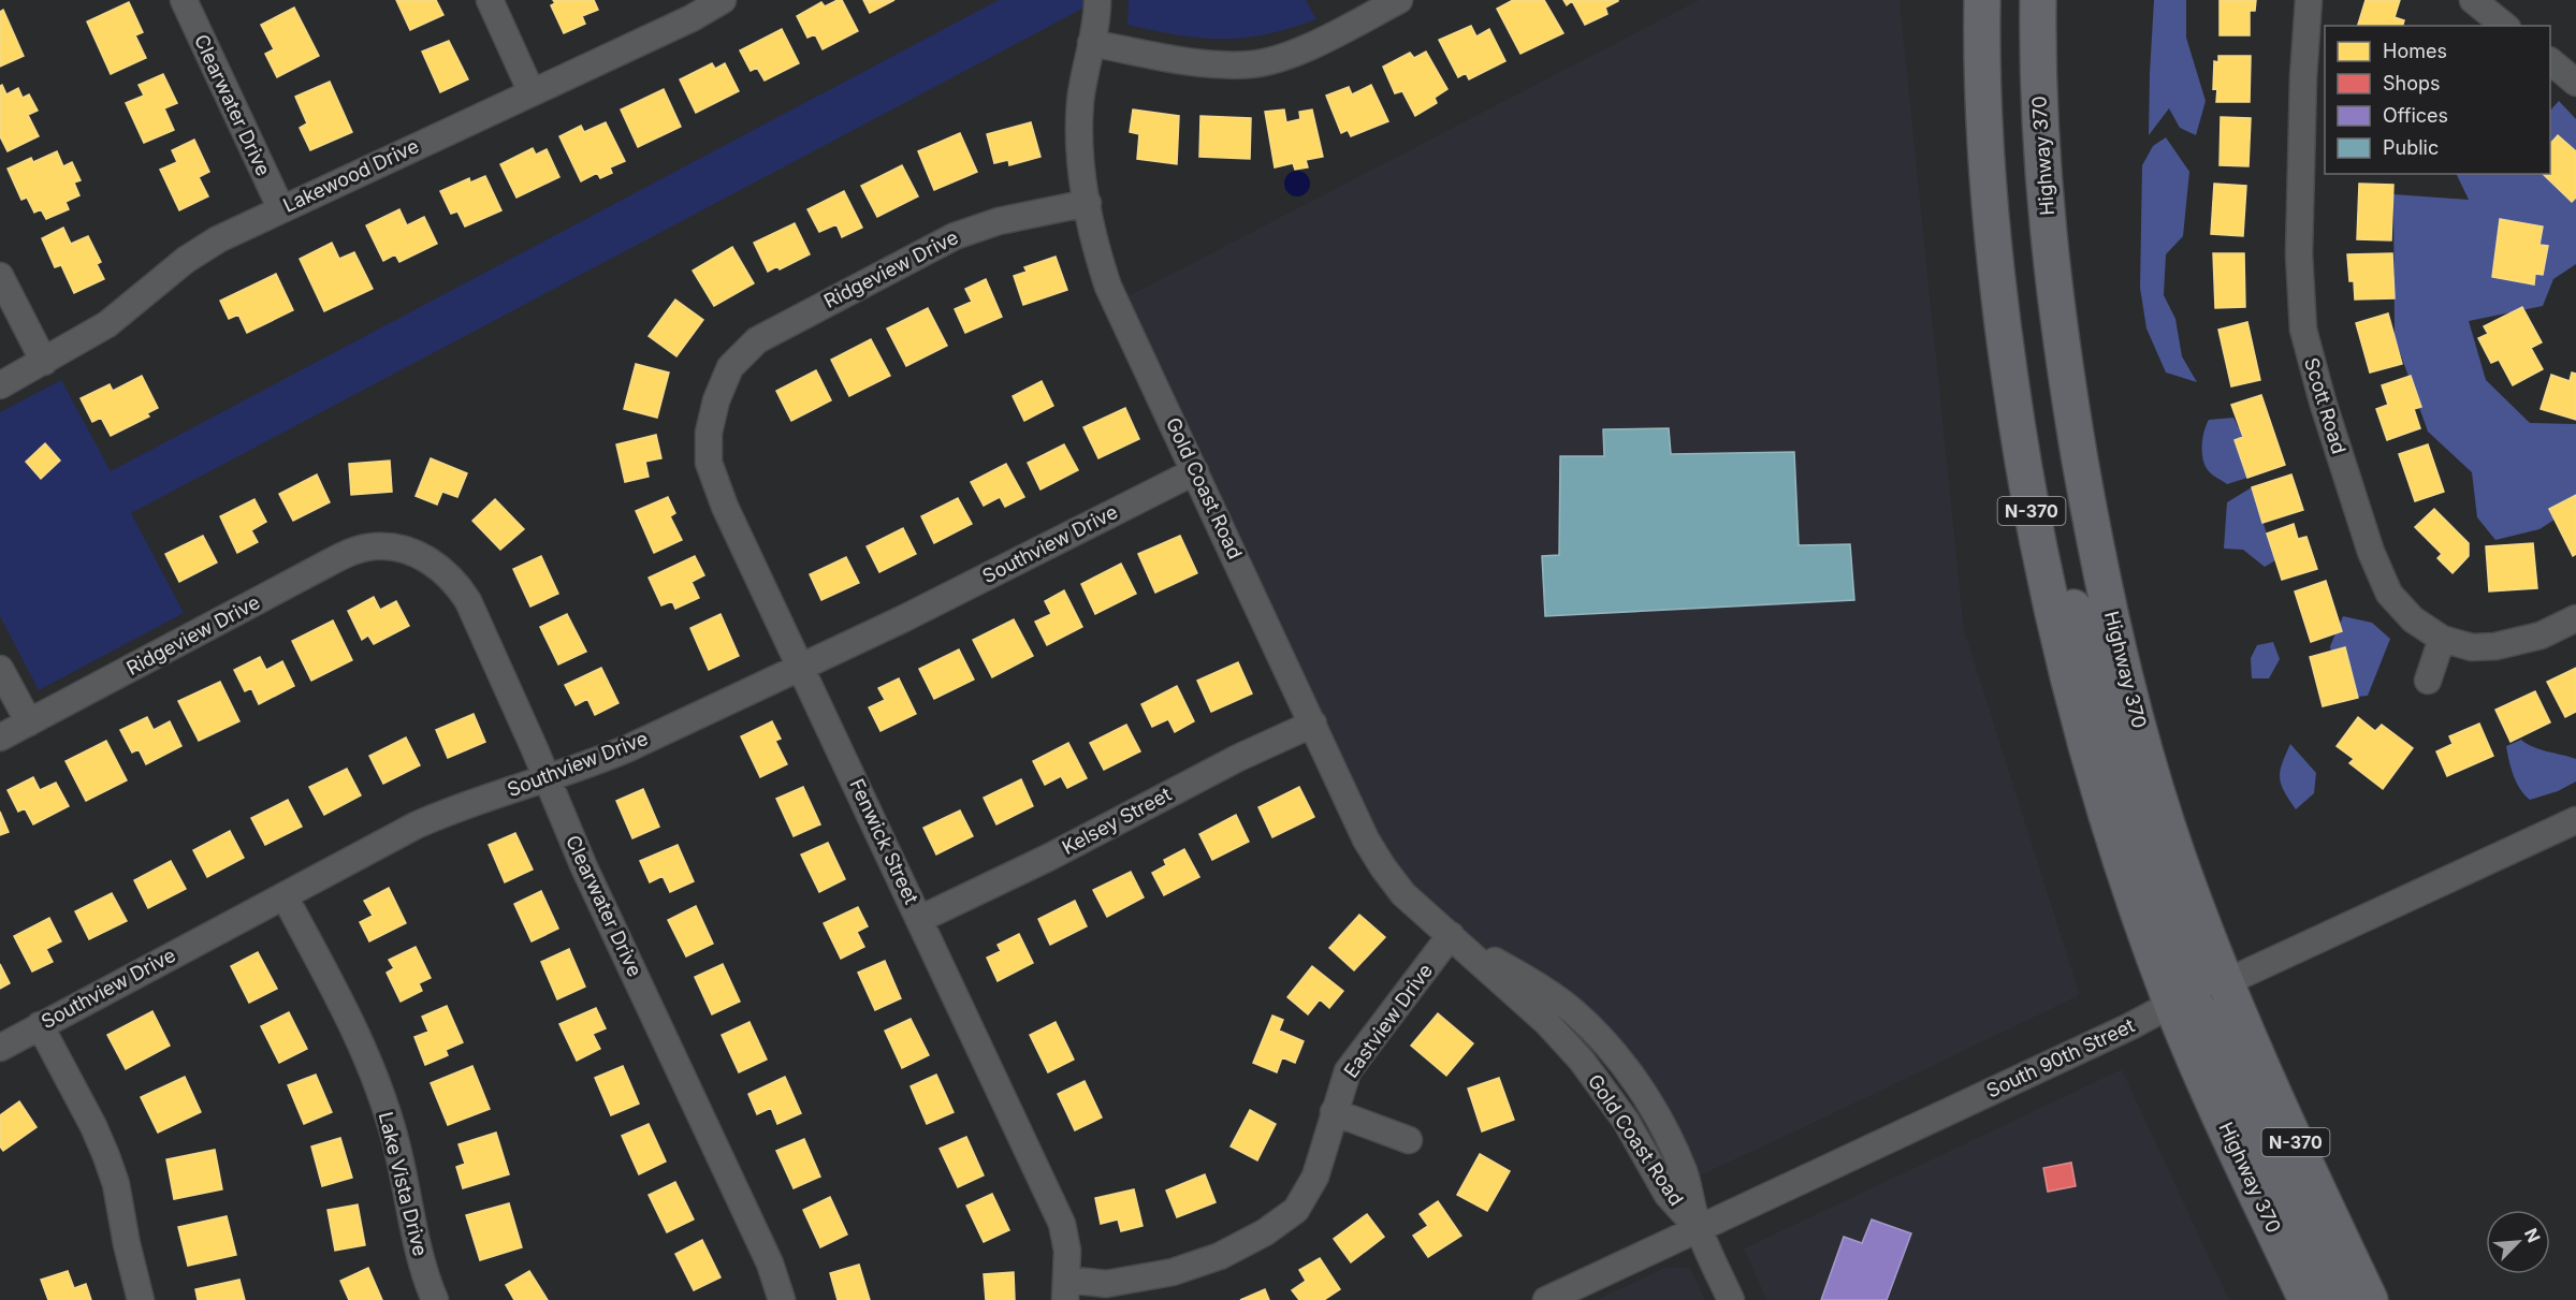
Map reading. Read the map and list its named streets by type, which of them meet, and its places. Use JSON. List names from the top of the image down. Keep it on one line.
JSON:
{"streets":{"highway":["Highway 370","N-370"],"street":["Clearwater Drive","Lakewood Drive","Ridgeview Drive","Scott Road","Gold Coast Road","Southview Drive","Kelsey Street","Fenwick Street","Eastview Drive","South 90th Street","Lake Vista Drive"]},"crossings":[["Clearwater Drive","Lakewood Drive"],["Clearwater Drive","Ridgeview Drive"],["Clearwater Drive","Southview Drive"],["Highway 370","South 90th Street"],["Ridgeview Drive","Gold Coast Road"],["Ridgeview Drive","Fenwick Street"],["Gold Coast Road","Southview Drive"],["Gold Coast Road","Kelsey Street"],["Gold Coast Road","Eastview Drive"],["Gold Coast Road","South 90th Street"],["Southview Drive","Fenwick Street"],["Southview Drive","Lake Vista Drive"],["Kelsey Street","Fenwick Street"],["Fenwick Street","Eastview Drive"]],"legend":["Homes","Shops","Offices","Public"],"north":"top right"}
